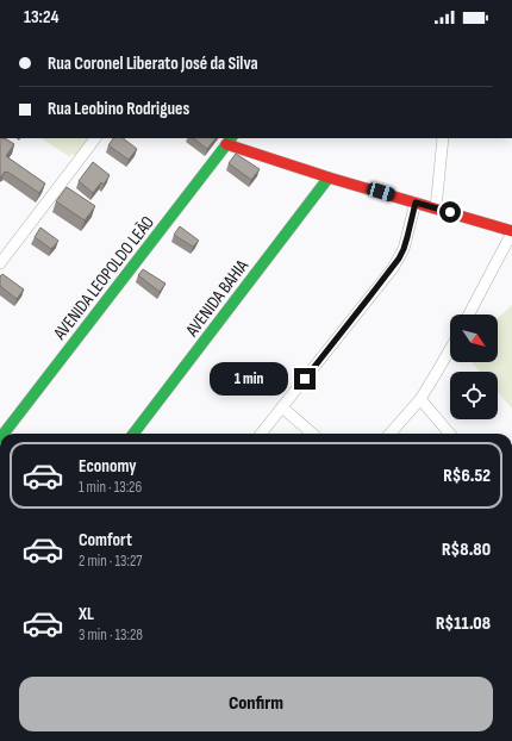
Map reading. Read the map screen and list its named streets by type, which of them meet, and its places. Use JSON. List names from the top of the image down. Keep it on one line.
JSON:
{"streets":{"street":["AVENIDA LEOPOLDO LEÃO","AVENIDA BAHIA"]},"north":"bottom right","page":{"status":"13:24","banner":["Rua Coronel Liberato José da Silva","Rua Leobino Rodrigues"],"bubble":"1 min","list":[{"name":"Economy","note":"1 min · 13:26","value":"R$6.52"},{"name":"Comfort","note":"2 min · 13:27","value":"R$8.80"},{"name":"XL","note":"3 min · 13:28","value":"R$11.08"}],"buttons":"Confirm"}}
